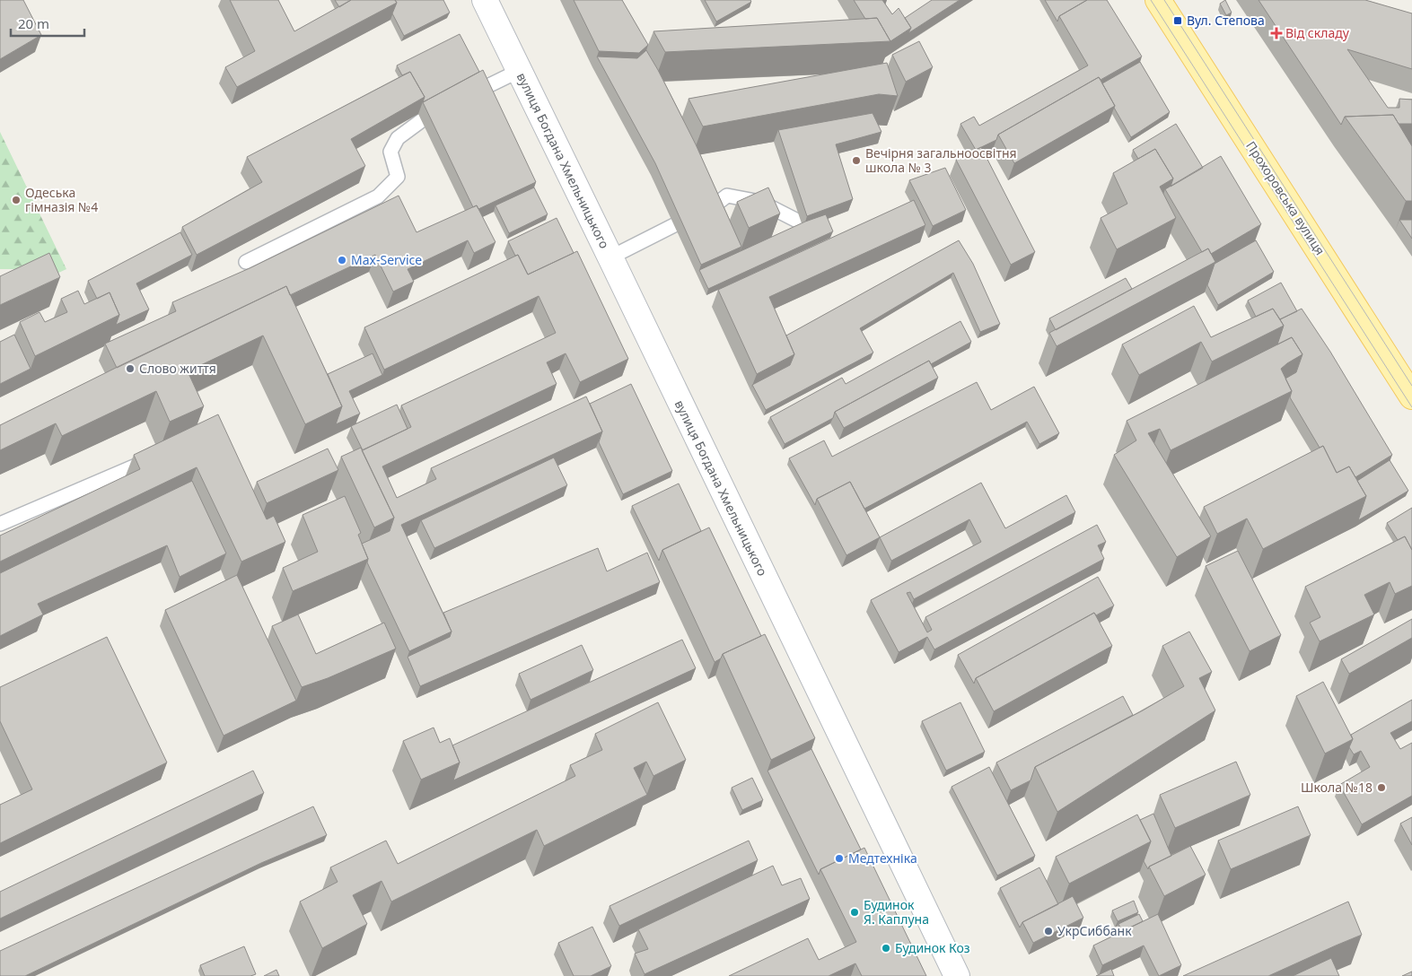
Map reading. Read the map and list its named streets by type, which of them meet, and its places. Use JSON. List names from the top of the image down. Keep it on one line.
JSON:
{"streets":{"main road":["вулиця Богдана Хмельницького","Прохоровська вулиця"]},"places":{"transit":["Вул. Степова"],"health":["Від складу"],"other":["Вечірня загальноосвітня школа № 3","Одеська гімназія №4","Max-Service","Слово життя","Школа №18","Медтехніка","Будинок Я. Каплуна","УкрСиббанк","Будинок Коз"]},"scale_bar":"20 m"}
